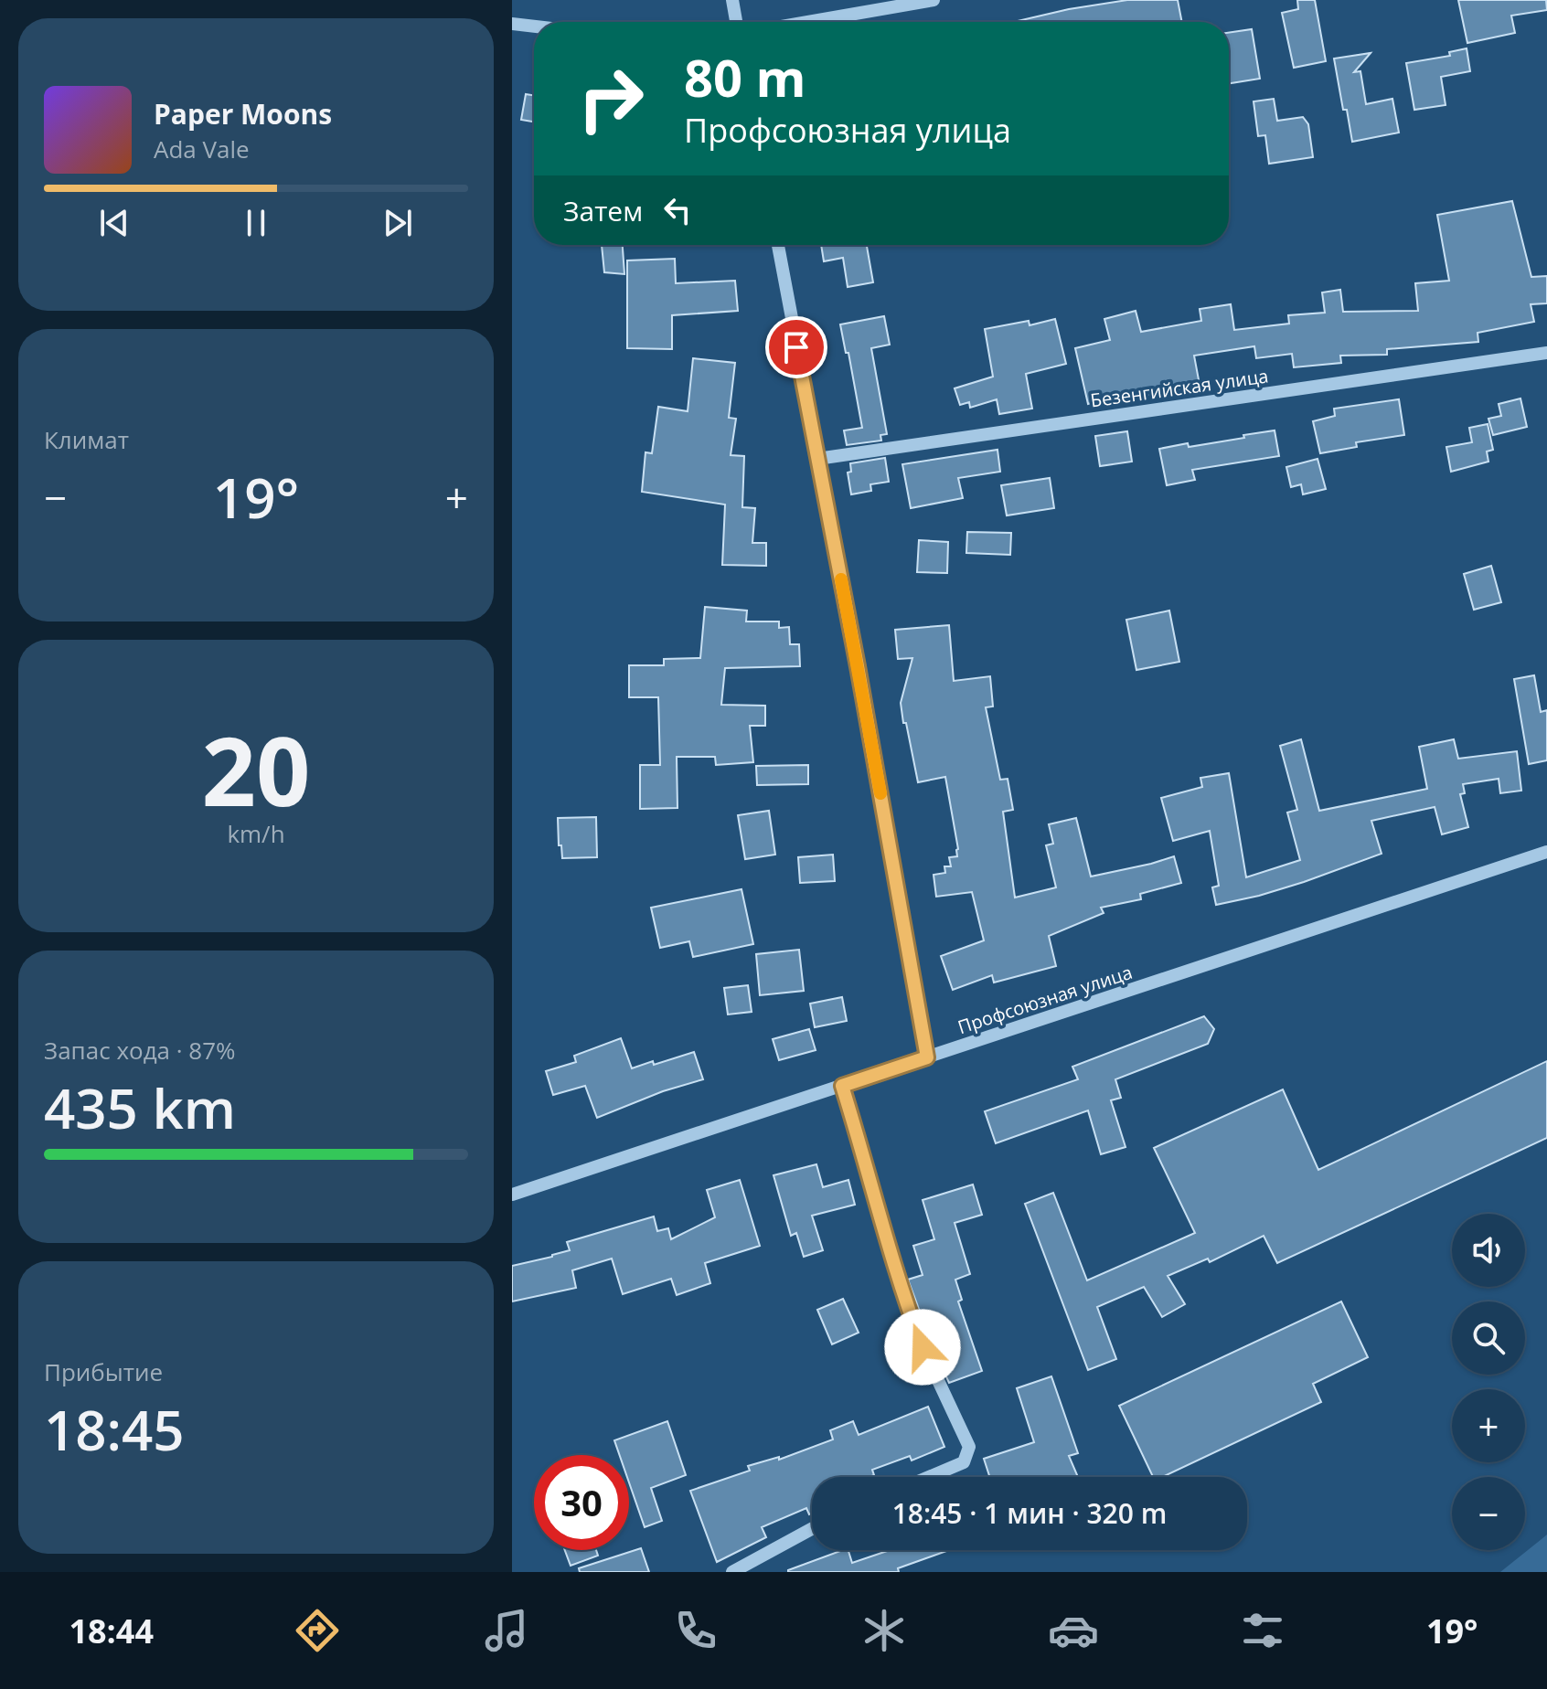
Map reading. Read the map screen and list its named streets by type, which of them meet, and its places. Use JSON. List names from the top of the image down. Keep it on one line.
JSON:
{"streets":{"street":["Безенгийская улица","Профсоюзная улица"]},"page":{"turn":["80 m","Профсоюзная улица"],"song":["Paper Moons","Ada Vale"],"then":"Затем","tile":["Климат",["20","km/h"],["Запас хода · 87%","435 km"],["Прибытие","18:45"]],"heat":["−","19°","+"],"map_buttons":["+","−"],"limit":"30","trip":"18:45 · 1 мин · 320 m","tabs":["18:44","19°"]}}
